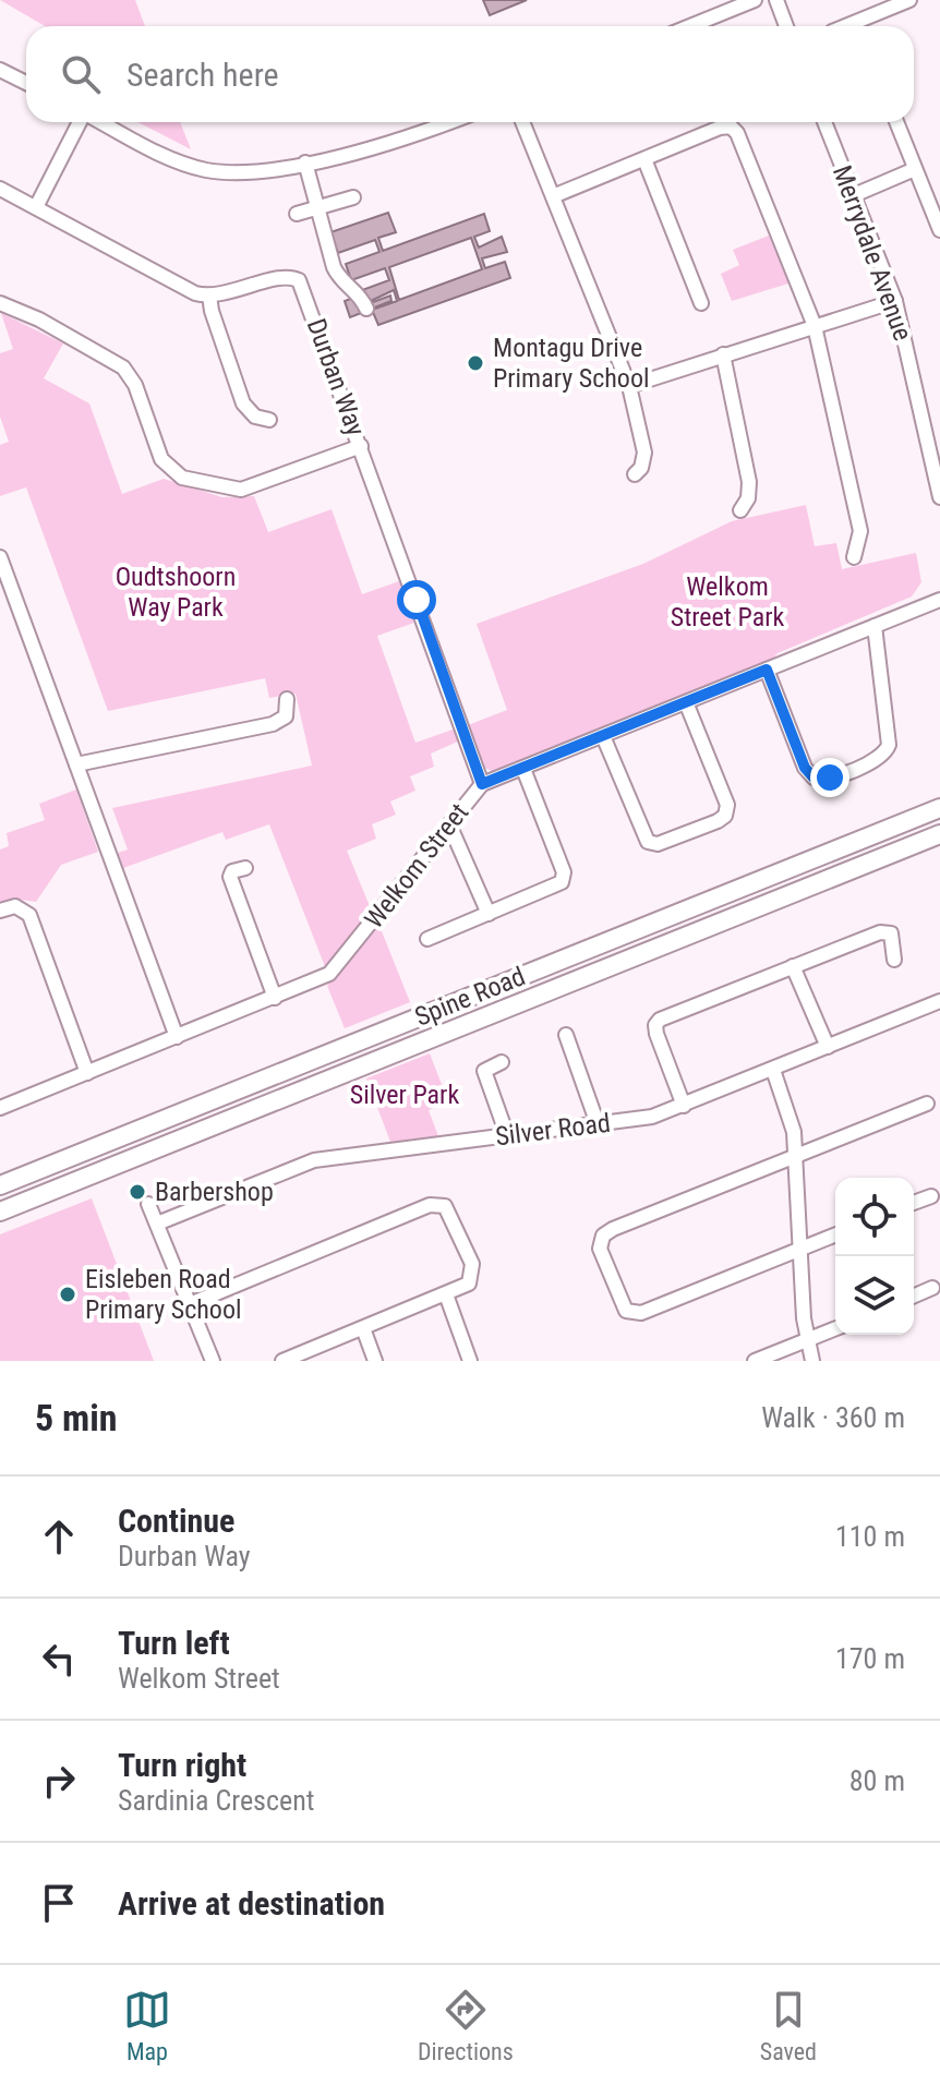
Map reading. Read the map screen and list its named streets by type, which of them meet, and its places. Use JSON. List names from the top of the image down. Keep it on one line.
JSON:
{"streets":{"main road":["Spine Road"],"street":["Merrydale Avenue","Durban Way","Welkom Street","Silver Road"]},"crossings":[["Durban Way","Welkom Street"]],"parks":["Oudtshoorn Way Park","Welkom Street Park","Silver Park"],"places":["Montagu Drive Primary School","Barbershop","Eisleben Road Primary School"],"page":{"search":"Search here","heading":["5 min","Walk · 360 m"],"list":[["Continue","Durban Way","110 m"],["Turn left","Welkom Street","170 m"],["Turn right","Sardinia Crescent","80 m"],"Arrive at destination"],"nav":["Map","Directions","Saved"]}}
